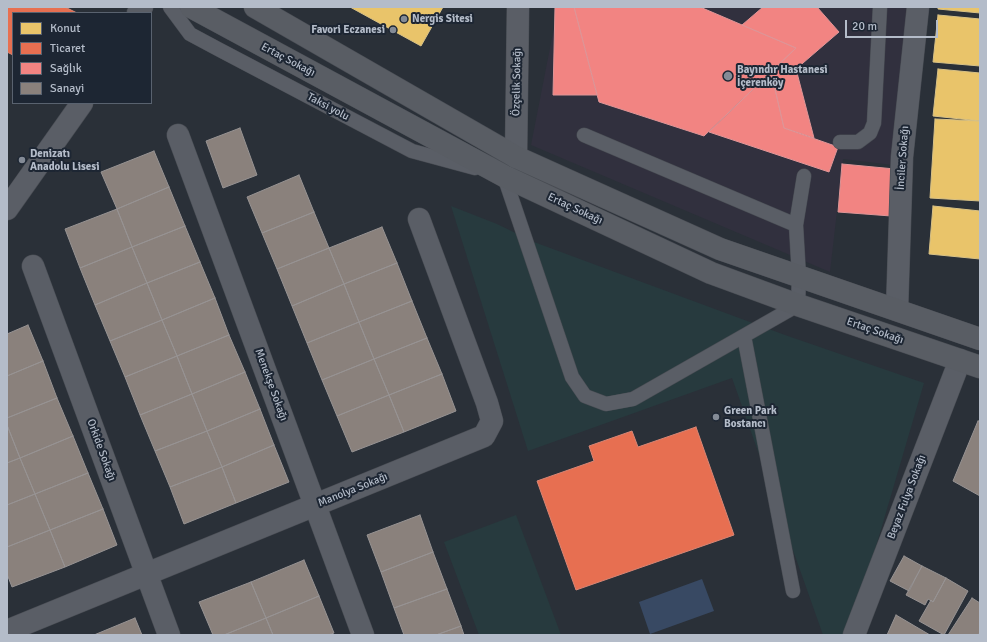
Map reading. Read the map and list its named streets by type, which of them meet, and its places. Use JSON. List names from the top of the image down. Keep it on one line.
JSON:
{"streets":{"street":["Ertaç Sokağı","Özçelik Sokağı","İnciler Sokağı","Menekşe Sokağı","Orkide Sokağı","Manolya Sokağı","Beyaz Fulya Sokağı"],"lane":["Taksi yolu"]},"crossings":[["Ertaç Sokağı","Özçelik Sokağı"],["Ertaç Sokağı","Taksi yolu"],["Ertaç Sokağı","İnciler Sokağı"],["Ertaç Sokağı","Beyaz Fulya Sokağı"],["Menekşe Sokağı","Manolya Sokağı"],["Orkide Sokağı","Manolya Sokağı"]],"places":["Nergis Sitesi","Favori Eczanesi","Bayındır Hastanesi İçerenköy","Denizatı Anadolu Lisesi","Green Park Bostancı"],"legend":["Konut","Ticaret","Sağlık","Sanayi"],"scale_bar":"20 m"}
